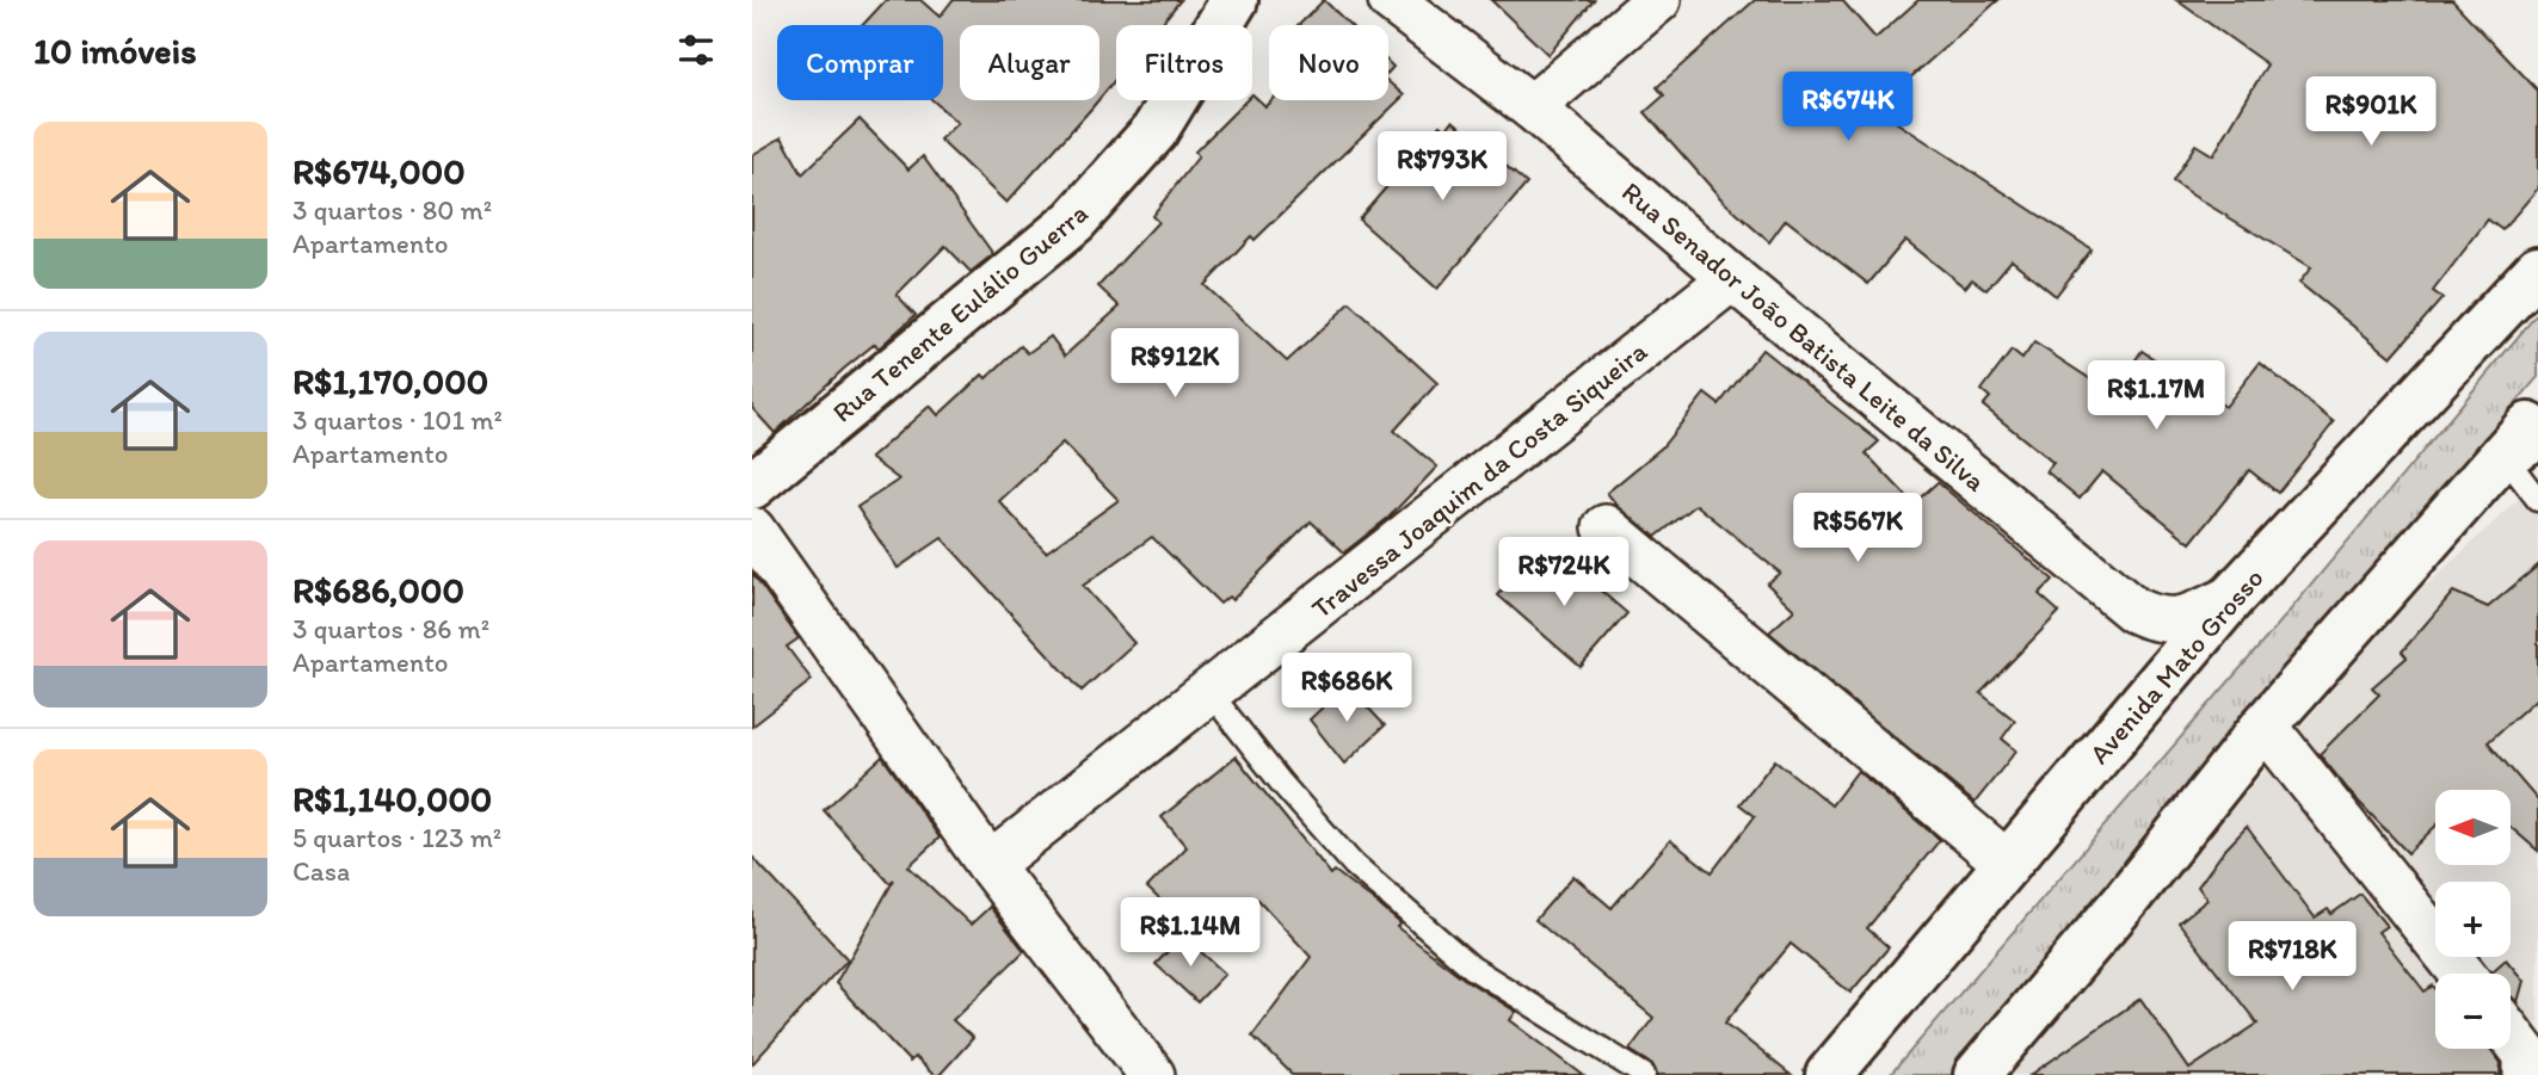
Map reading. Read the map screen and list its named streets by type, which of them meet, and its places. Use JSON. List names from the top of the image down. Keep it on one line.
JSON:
{"streets":{"main road":["Rua Tenente Eulálio Guerra","Avenida Mato Grosso"],"street":["Rua Senador João Batista Leite da Silva","Travessa Joaquim da Costa Siqueira"]},"crossings":[["Rua Senador João Batista Leite da Silva","Travessa Joaquim da Costa Siqueira"],["Rua Senador João Batista Leite da Silva","Avenida Mato Grosso"]],"north":"left","page":{"heading":"10 imóveis","chip":["Comprar","Alugar","Filtros","Novo"],"price":["R$674K","R$901K","R$793K","R$912K","R$1.17M","R$567K","R$724K","R$686K","R$1.14M","R$718K"],"list":[{"name":"R$674,000","note":"3 quartos · 80 m² · Apartamento"},{"name":"R$1,170,000","note":"3 quartos · 101 m² · Apartamento"},{"name":"R$686,000","note":"3 quartos · 86 m² · Apartamento"},{"name":"R$1,140,000","note":"5 quartos · 123 m² · Casa"}],"map_buttons":["+","−"]}}
